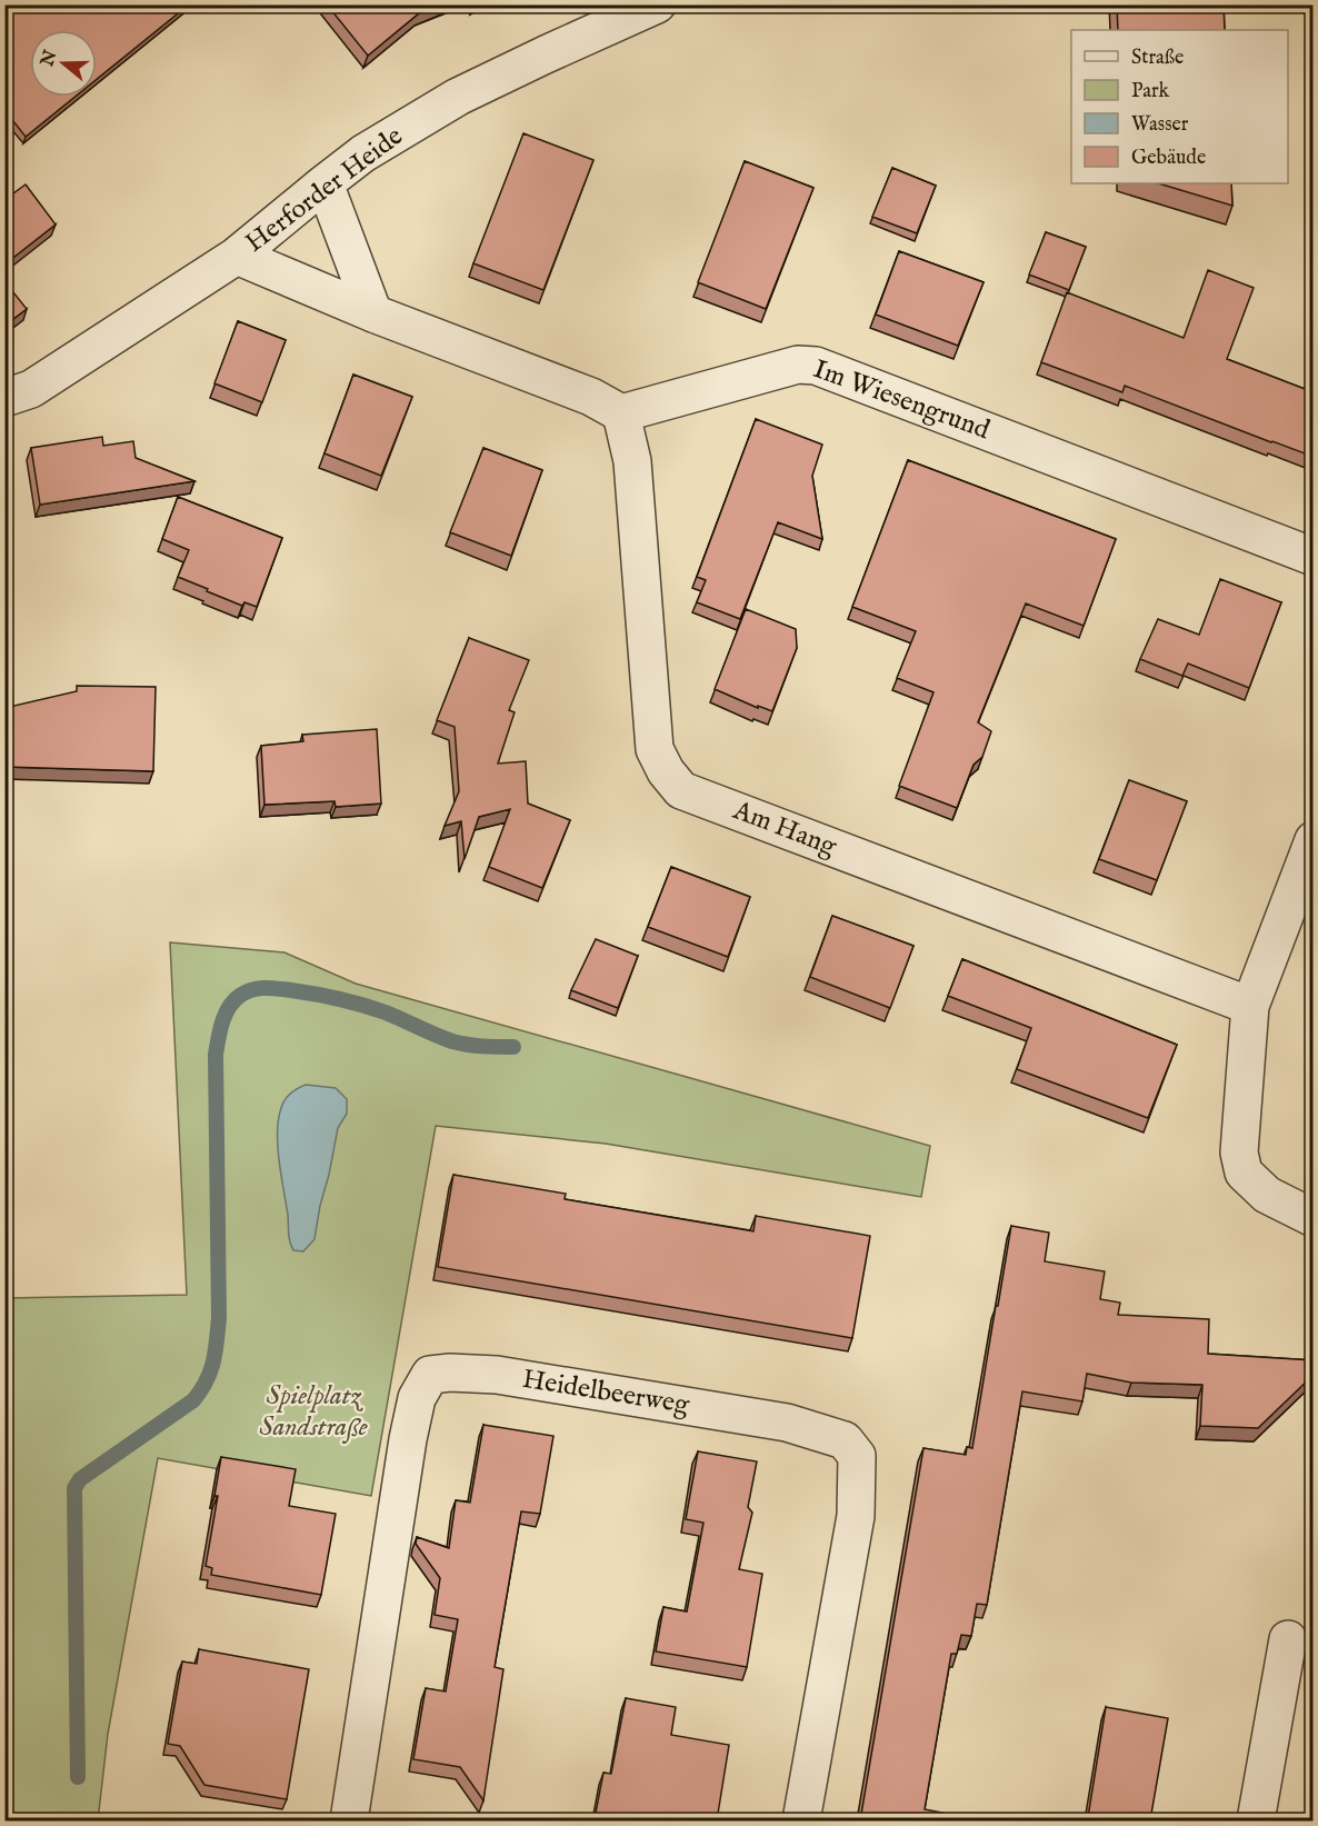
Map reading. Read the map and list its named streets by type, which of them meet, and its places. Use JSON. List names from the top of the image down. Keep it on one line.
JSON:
{"streets":{"street":["Herforder Heide","Im Wiesengrund","Am Hang","Heidelbeerweg"]},"crossings":[["Im Wiesengrund","Am Hang"]],"parks":["Spielplatz Sandstraße"],"legend":["Straße","Park","Wasser","Gebäude"],"north":"left"}
